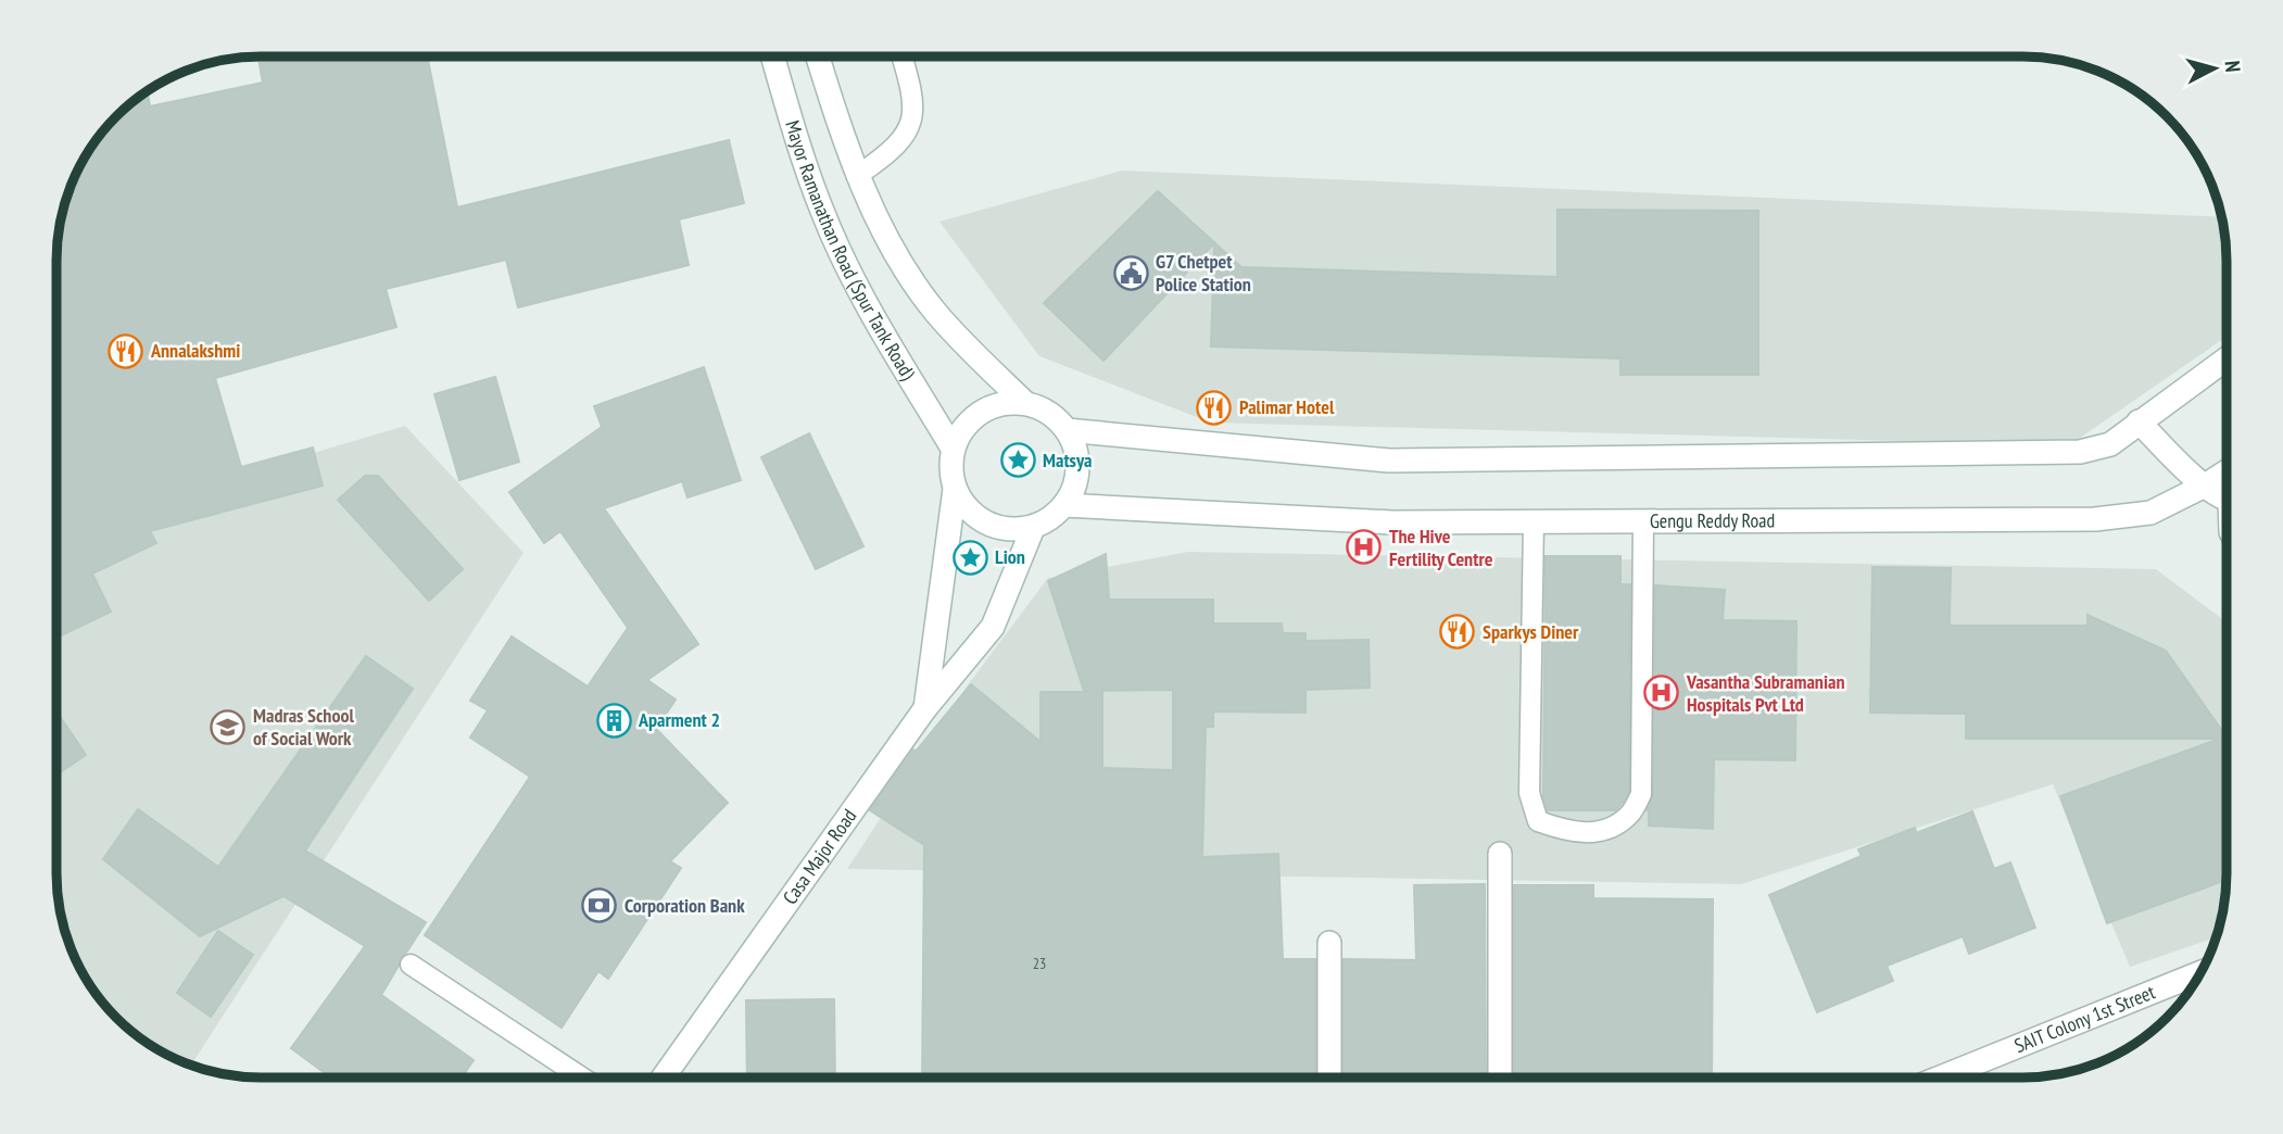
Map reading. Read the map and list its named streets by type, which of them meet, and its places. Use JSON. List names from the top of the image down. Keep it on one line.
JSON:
{"streets":{"main road":["Mayor Ramanathan Road (Spur Tank Road)","Gengu Reddy Road","Casa Major Road","SAIT Colony 1st Street"]},"crossings":[["Mayor Ramanathan Road (Spur Tank Road)","Gengu Reddy Road"],["Mayor Ramanathan Road (Spur Tank Road)","Casa Major Road"],["Gengu Reddy Road","Casa Major Road"]],"places":{"public building":["G7 Chetpet Police Station"],"restaurant":["Annalakshmi","Palimar Hotel","Sparkys Diner"],"place":["Matsya","Lion"],"hospital":["The Hive Fertility Centre","Vasantha Subramanian Hospitals Pvt Ltd"],"building":["Aparment 2"],"school or university":["Madras School of Social Work"],"bank":["Corporation Bank"]},"house_numbers":["23"],"north":"right"}
